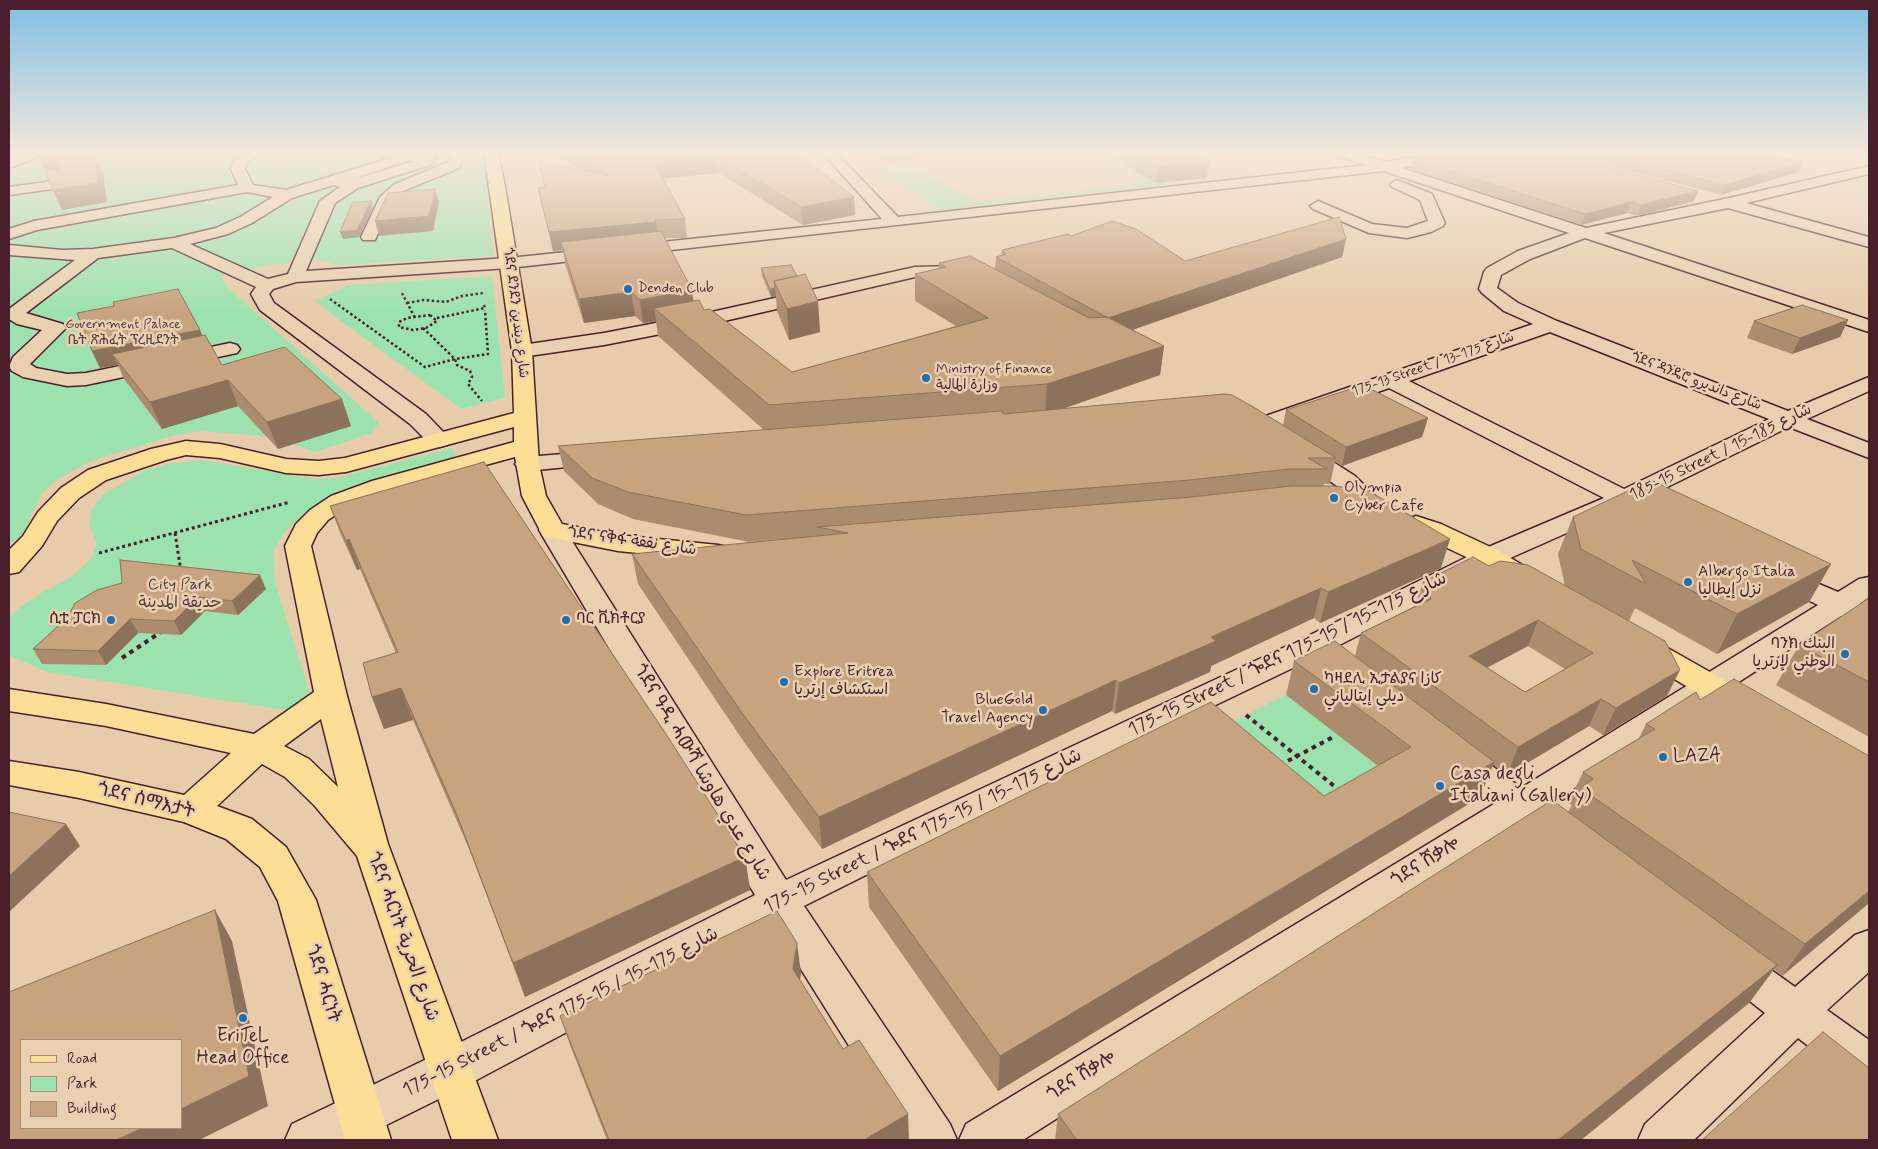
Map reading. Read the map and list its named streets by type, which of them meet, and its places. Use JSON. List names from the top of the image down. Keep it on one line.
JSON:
{"streets":{"main road":["ጎደና ደንደን شارع ديندين","ጎደና ናቅፋ شارع نقفة","ጎደና ሰማእታት","ጎደና ሓርነት شارع الحرية","ጎደና ሓርነት"],"street":["175-13 Street / شارع 175-13","ጎደና ዳንዴሮ شارع دانديرو","185-15 Street / شارع 185-15","175-15 Street / ጐደና 175-15 / شارع 175-15","ጎደና ዓዲ ሓውሻ شارع عدي هاوشا","ጎደና ሸቃሎ"]},"crossings":[["ጎደና ደንደን شارع ديندين","ጎደና ናቅፋ شارع نقفة"],["175-13 Street / شارع 175-13","ጎደና ዳንዴሮ شارع دانديرو"],["ጎደና ዳንዴሮ شارع دانديرو","185-15 Street / شارع 185-15"],["185-15 Street / شارع 185-15","175-15 Street / ጐደና 175-15 / شارع 175-15"],["ጎደና ናቅፋ شارع نقفة","ጎደና ዓዲ ሓውሻ شارع عدي هاوشا"],["175-15 Street / ጐደና 175-15 / شارع 175-15","ጎደና ዓዲ ሓውሻ شارع عدي هاوشا"],["175-15 Street / ጐደና 175-15 / شارع 175-15","ጎደና ሓርነት شارع الحرية"],["175-15 Street / ጐደና 175-15 / شارع 175-15","ጎደና ሓርነት"],["ጎደና ሰማእታት","ጎደና ሓርነት"]],"parks":["Government Palace ቤት ጽሕፈት ፕረዚደንት","City Park حديقة المدينة"],"places":["Denden Club","Ministry of Finance وزارة المالية","Olympia Cyber Cafe","Albergo Italia نزل إيطاليا","ሲቲ ፓርክ","ባር ቪክቶርያ","ባንክ البنك الوطني لإرتريا","Explore Eritrea استكشاف إرتريا","ካዛደሊ ኢታልያና كازا ديلي إيتالياني","BlueGold Travel Agency","LAZA","Casa degli Italiani (Gallery)","EriTeL Head Office"],"legend":["Road","Park","Building"]}
